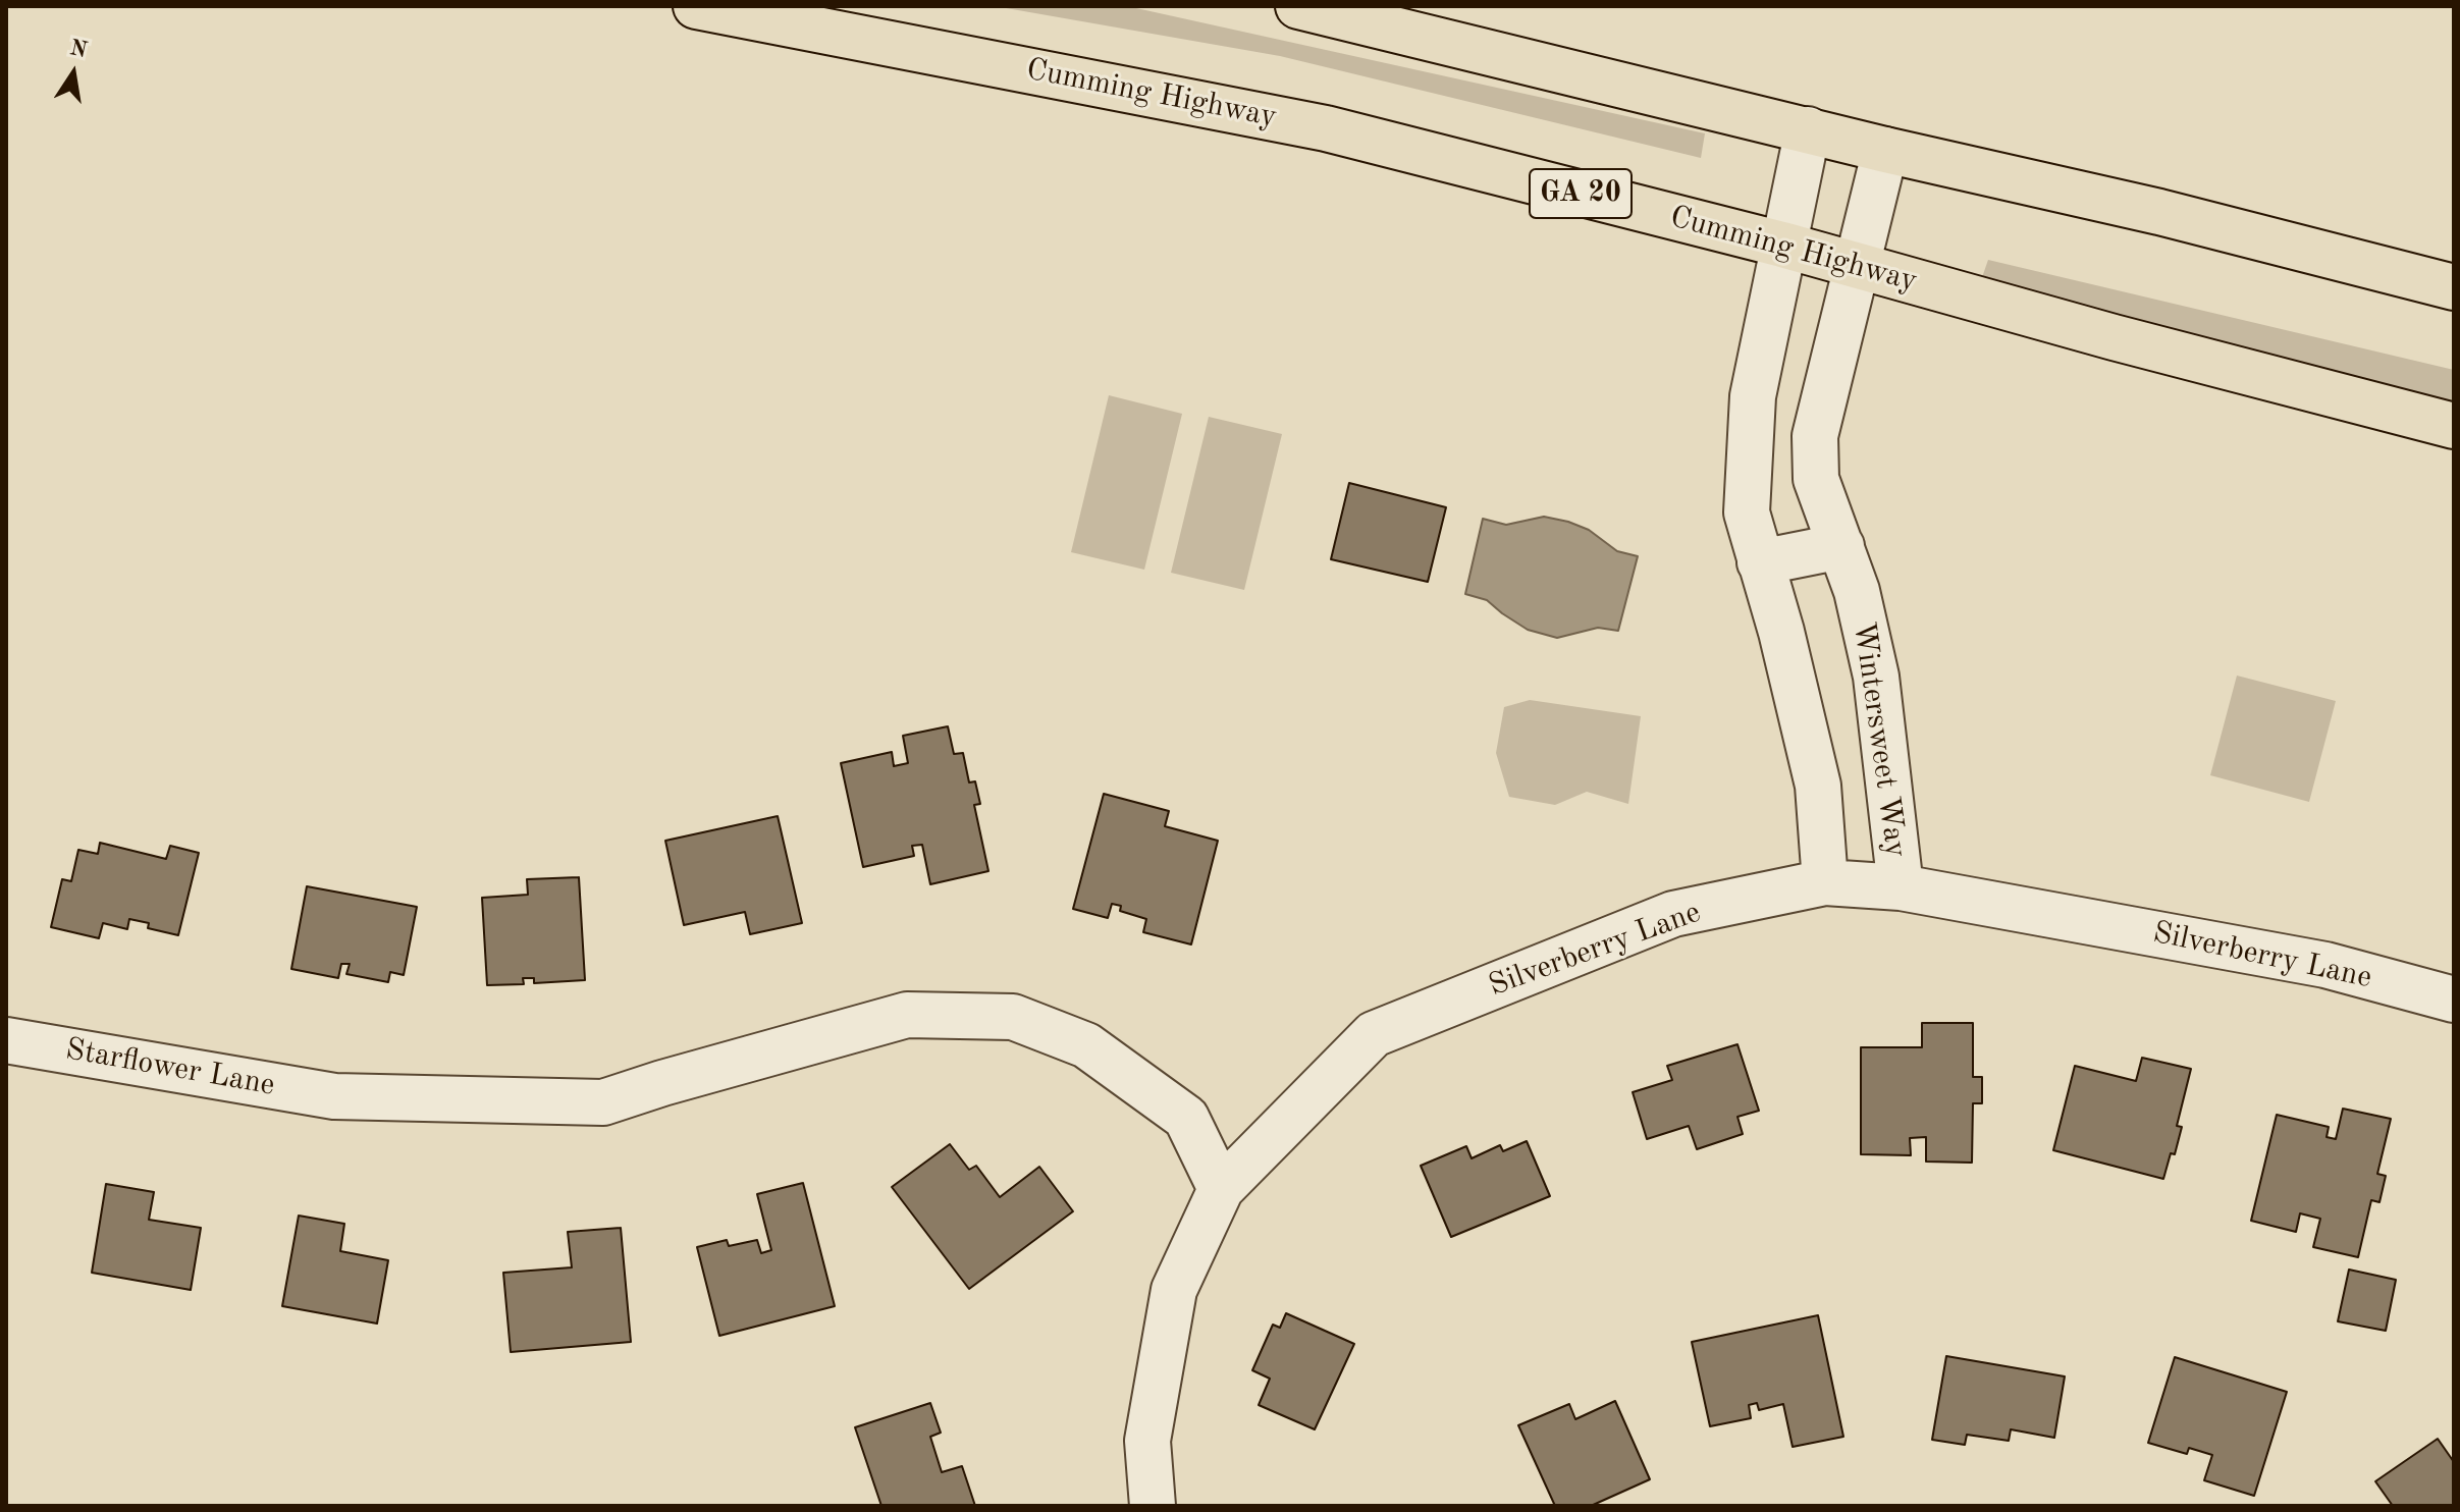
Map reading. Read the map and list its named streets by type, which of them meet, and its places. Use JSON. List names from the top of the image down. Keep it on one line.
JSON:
{"streets":{"highway":["Cumming Highway","GA 20"],"street":["Wintersweet Way","Silverberry Lane","Starflower Lane"]},"crossings":[["Cumming Highway","Wintersweet Way"],["Wintersweet Way","Silverberry Lane"],["Silverberry Lane","Starflower Lane"]],"north":"top"}
